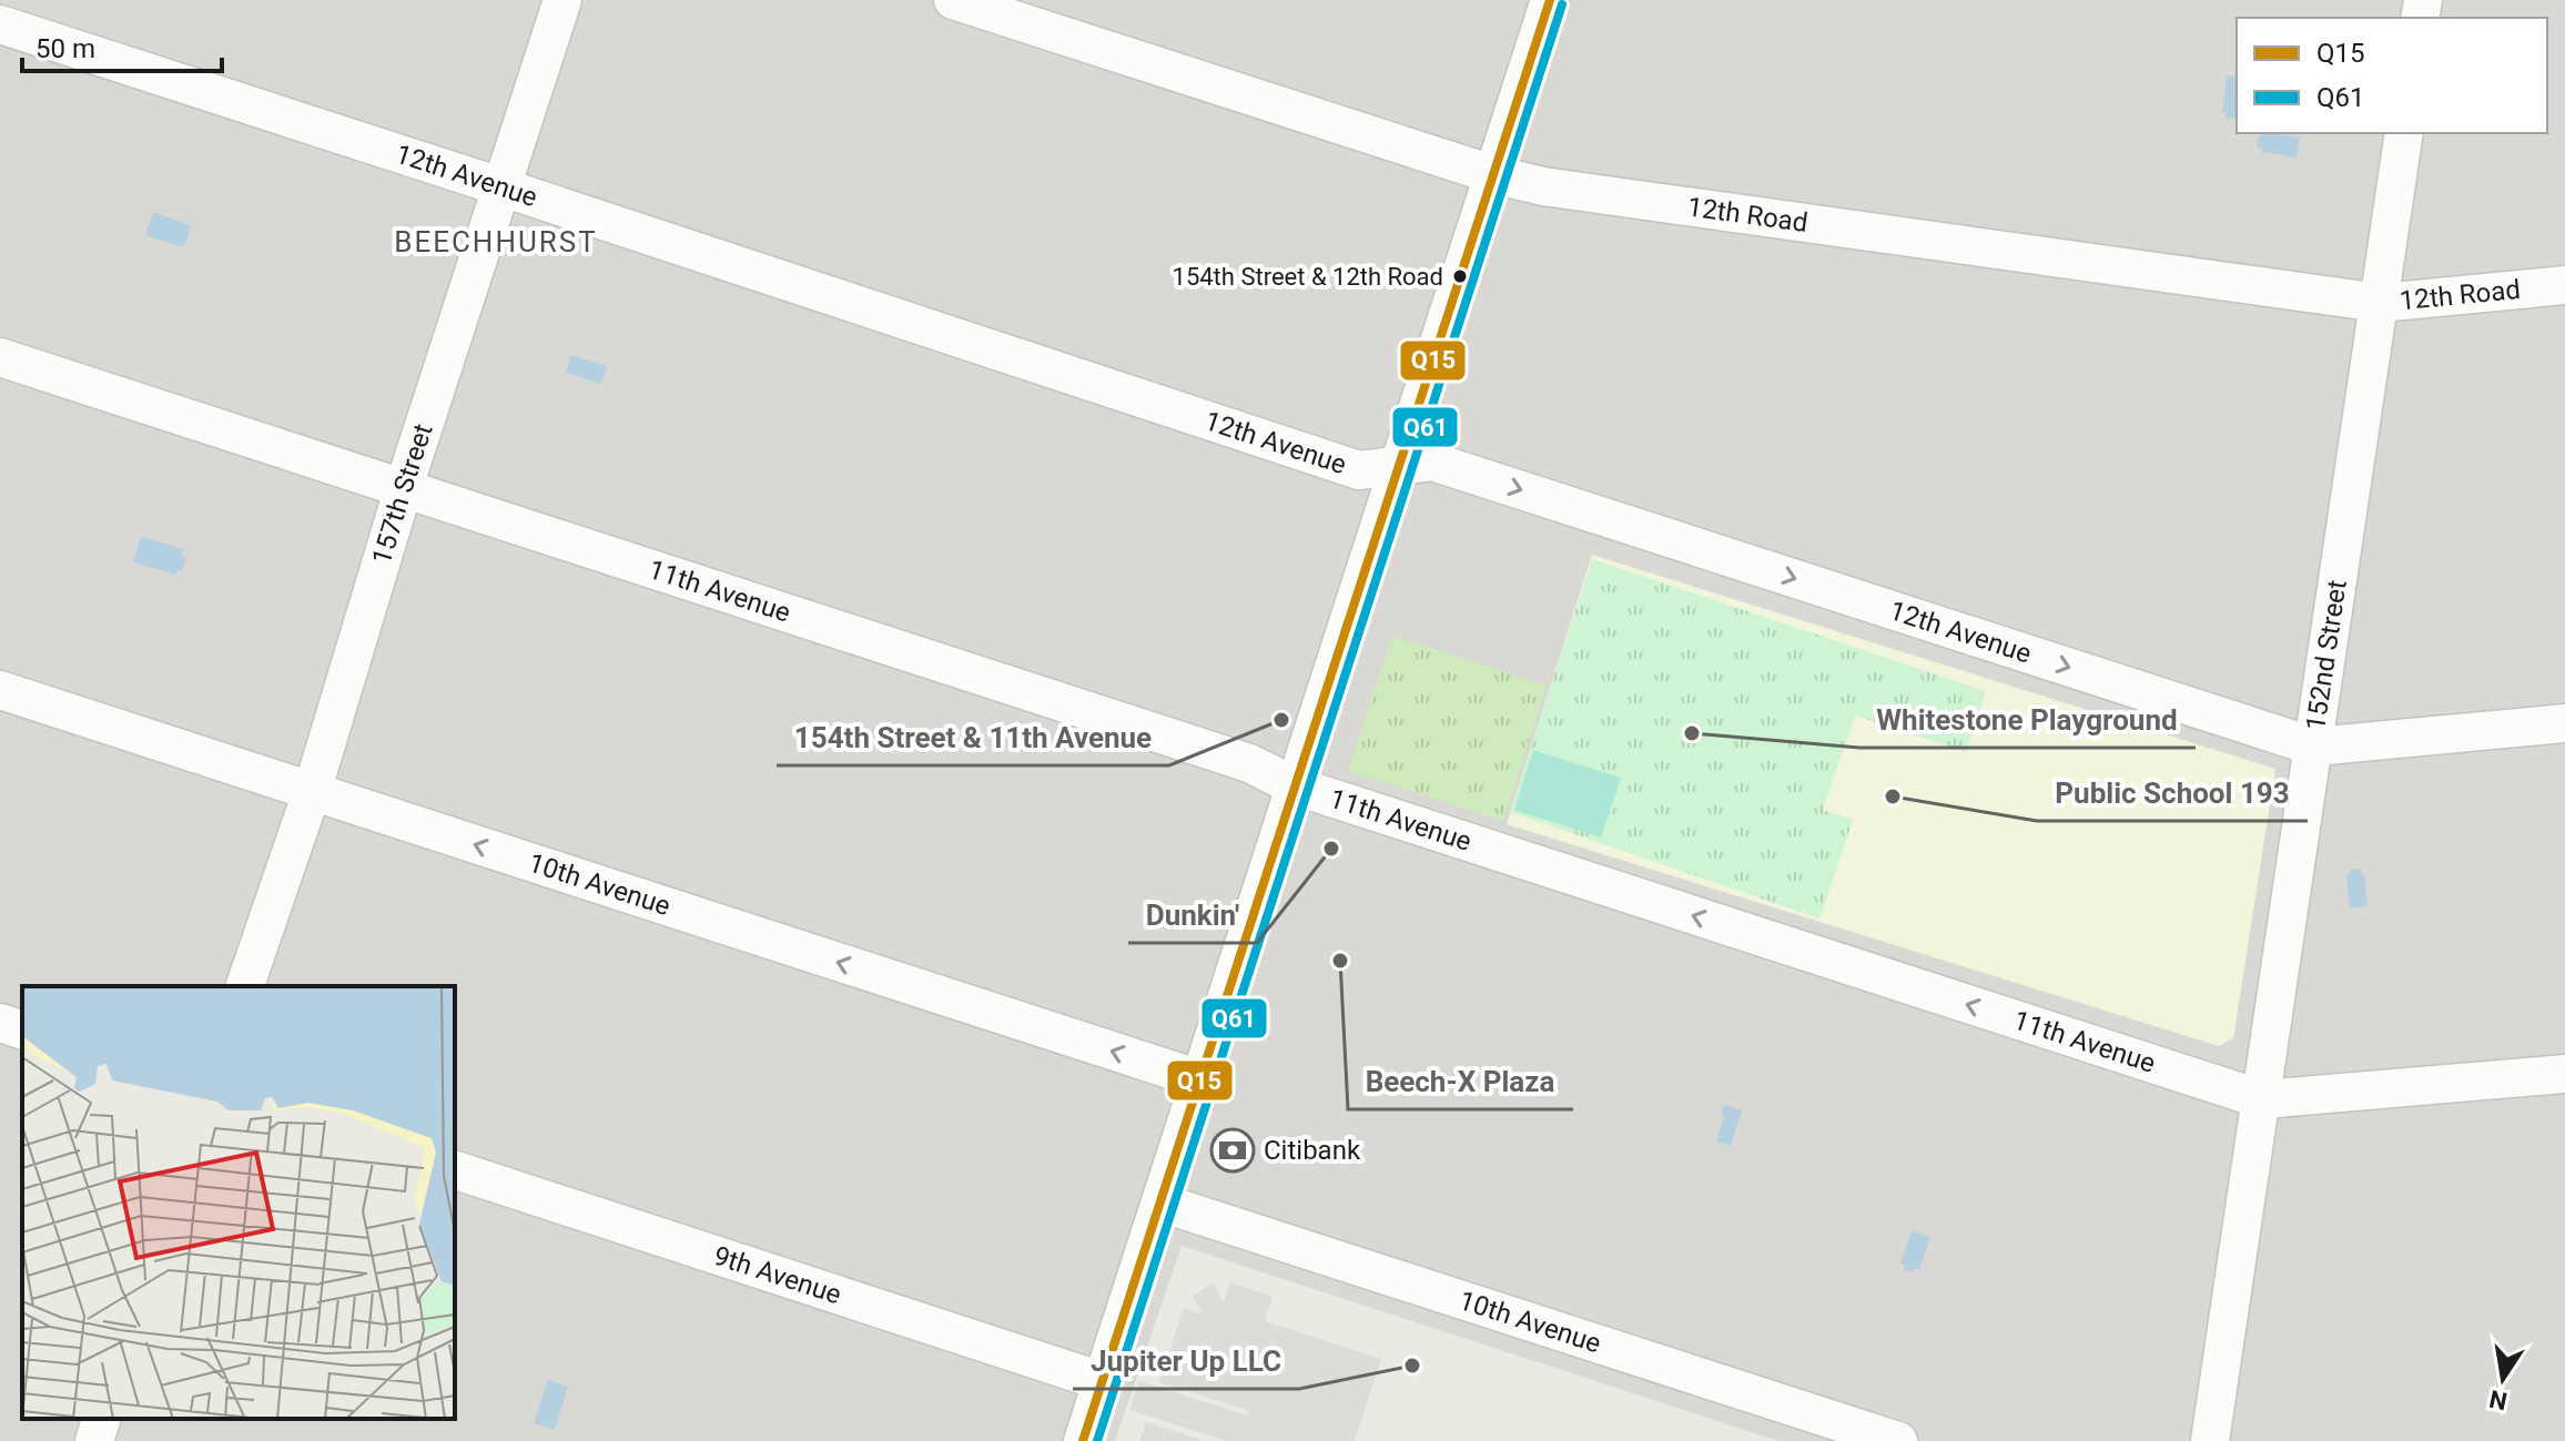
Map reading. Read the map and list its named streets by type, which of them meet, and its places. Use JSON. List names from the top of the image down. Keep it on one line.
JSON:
{"streets":{"street":["12th Avenue","12th Road","157th Street","11th Avenue","152nd Street","10th Avenue","9th Avenue"]},"crossings":[["12th Avenue","157th Street"],["12th Avenue","152nd Street"],["12th Road","152nd Street"],["157th Street","11th Avenue"],["157th Street","10th Avenue"],["11th Avenue","152nd Street"]],"one_way":["12th Avenue","11th Avenue","10th Avenue"],"districts":["BEECHHURST"],"places":{"other":["154th Street & 12th Road","154th Street & 11th Avenue","Whitestone Playground","Public School 193","Dunkin'","Beech-X Plaza","Jupiter Up LLC"],"bank":["Citibank"]},"lines":["transit line Q15","transit line Q61"],"legend":["Q15","Q61"],"scale_bar":"50 m","north":"bottom"}
